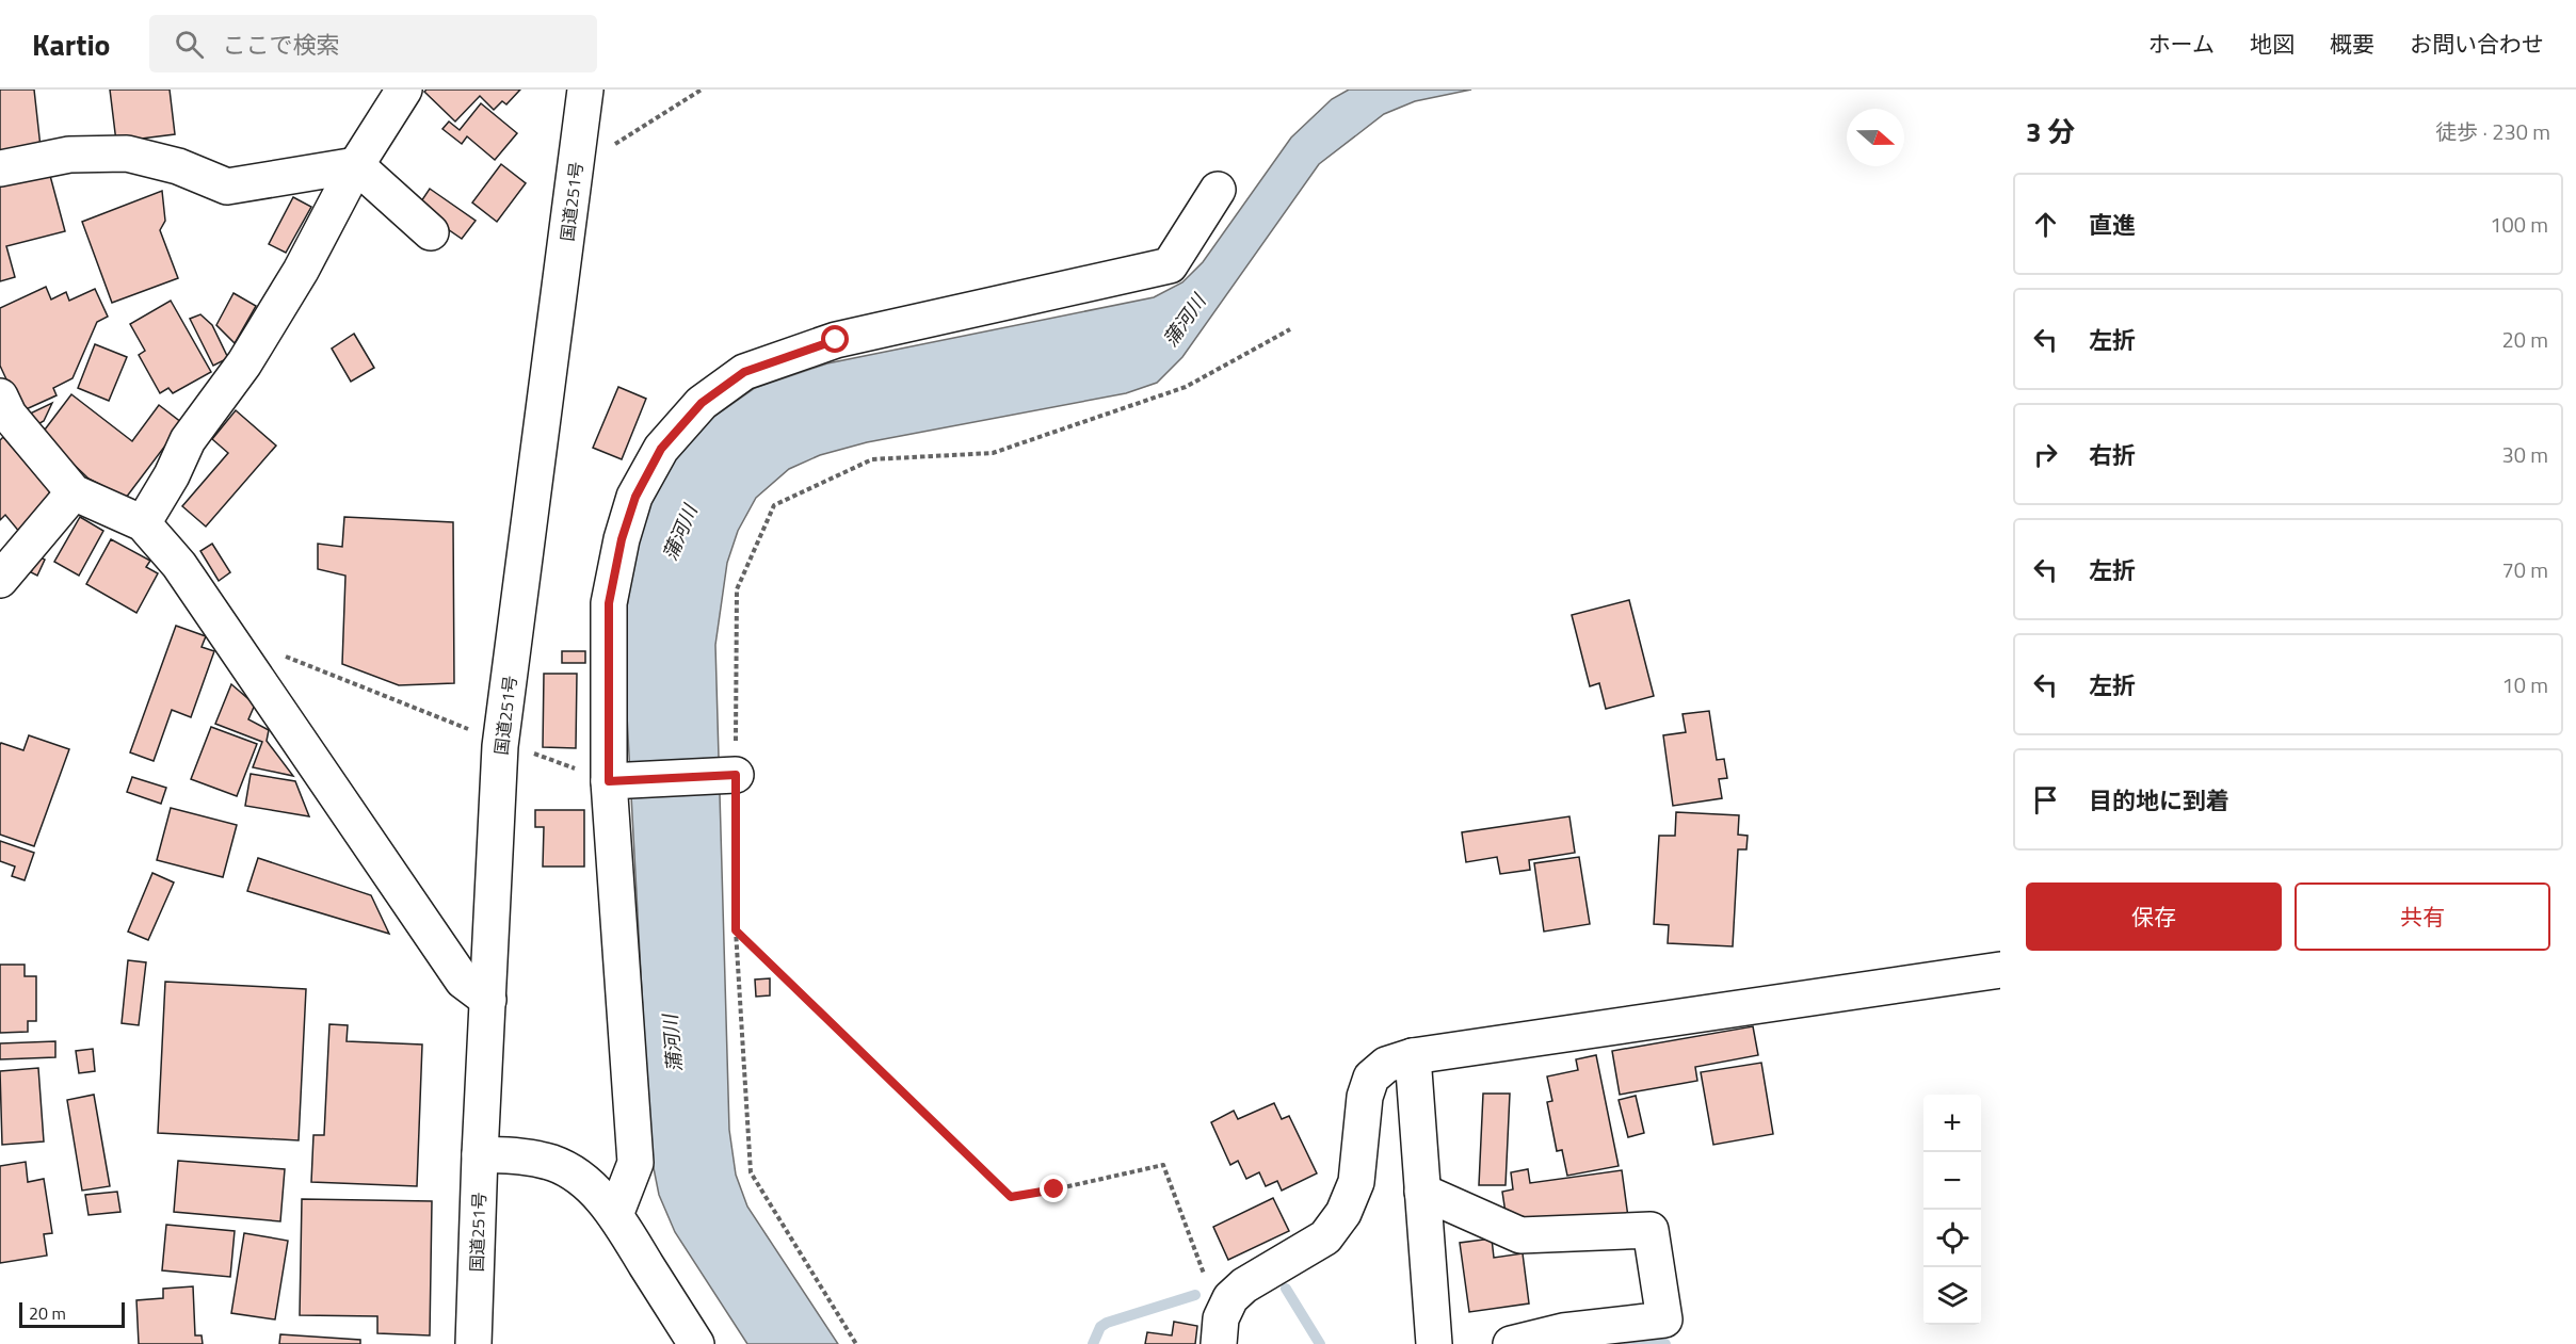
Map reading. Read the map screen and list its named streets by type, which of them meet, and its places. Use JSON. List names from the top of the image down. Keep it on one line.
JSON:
{"streets":{"main road":["国道251号"]},"water":["蒲河川"],"scale_bar":"20 m","north":"right","page":{"header":"Kartio","search":"ここで検索","nav":["ホーム","地図","概要","お問い合わせ"],"heading":["3 分","徒歩 · 230 m"],"list":[["直進","100 m"],["左折","20 m"],["右折","30 m"],["左折","70 m"],["左折","10 m"],"目的地に到着"],"buttons":["保存","共有"],"map_buttons":["+","−"],"scale":"20 m"}}
